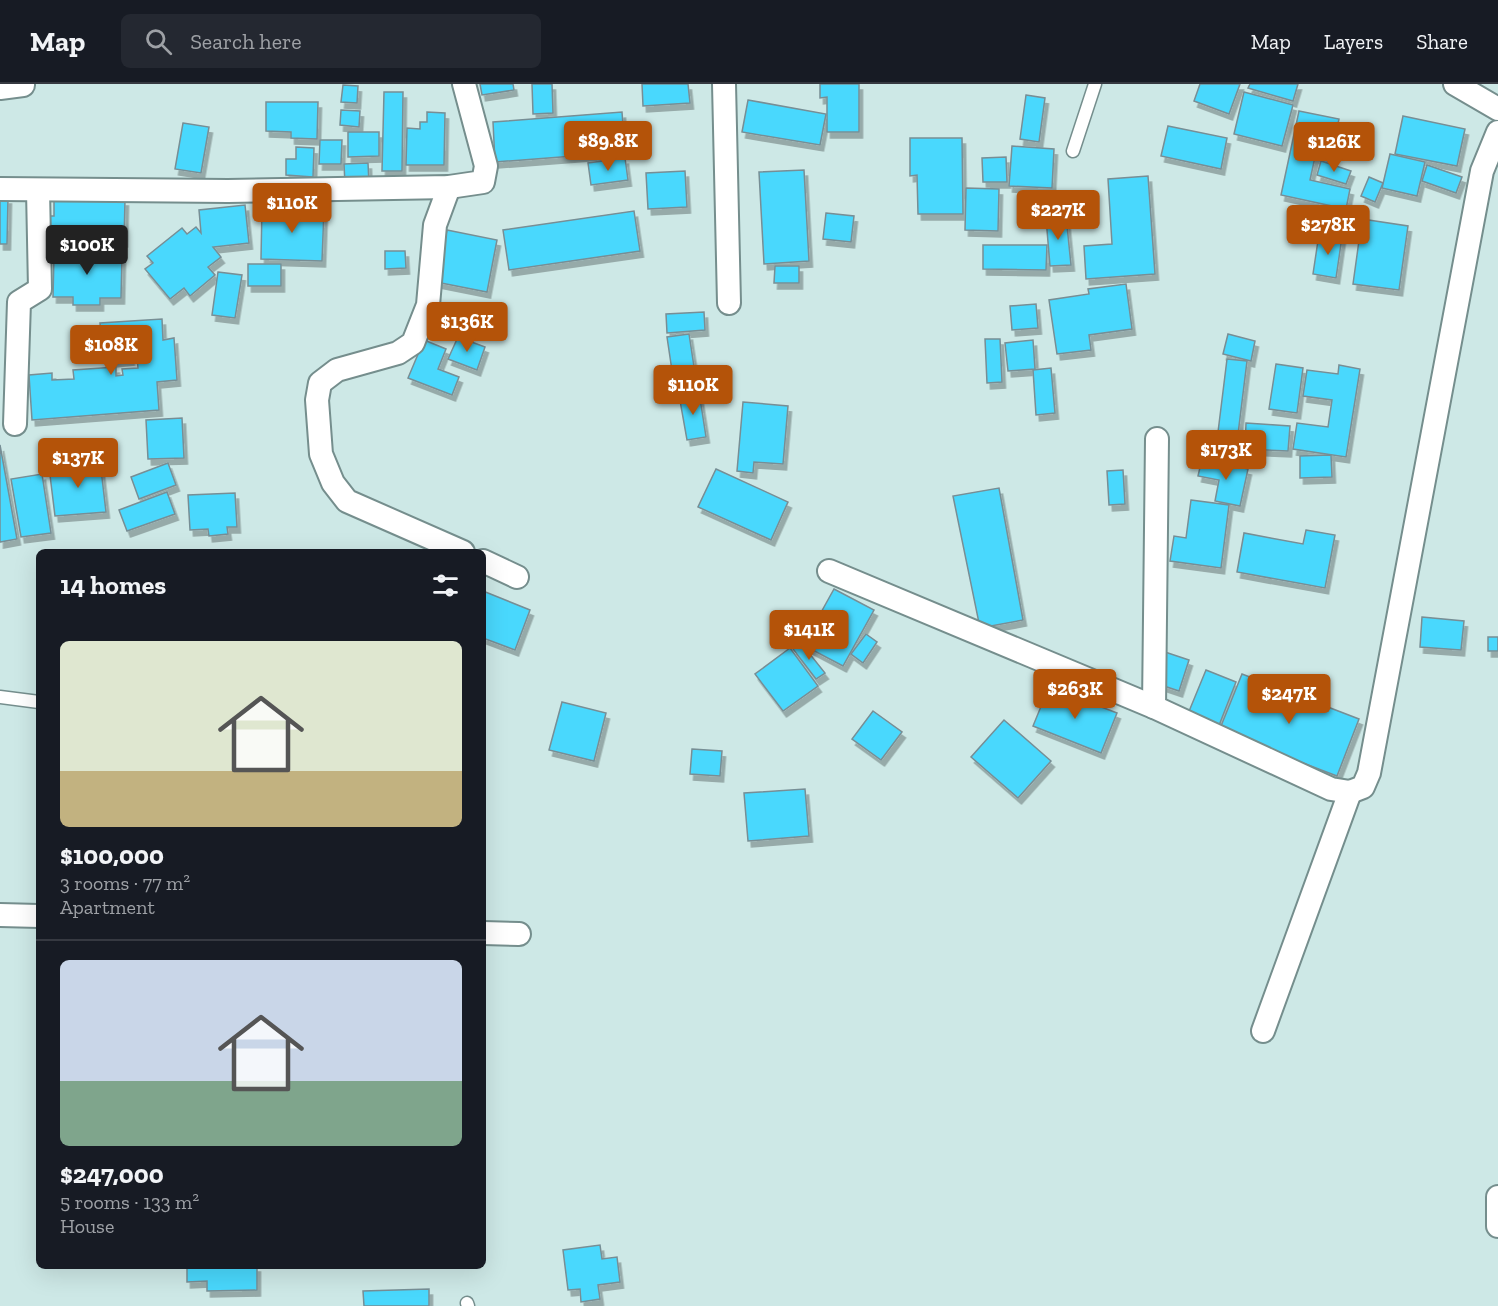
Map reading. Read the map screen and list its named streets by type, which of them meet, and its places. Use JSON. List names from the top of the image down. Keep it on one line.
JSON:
{"page":{"header":"Map","search":"Search here","nav":["Map","Layers","Share"],"price":["$89.8K","$126K","$110K","$227K","$278K","$100K","$136K","$108K","$110K","$173K","$137K","$141K","$263K","$247K"],"heading":"14 homes","list":[{"name":"$100,000","note":"3 rooms · 77 m² · Apartment"},{"name":"$247,000","note":"5 rooms · 133 m² · House"}]}}
